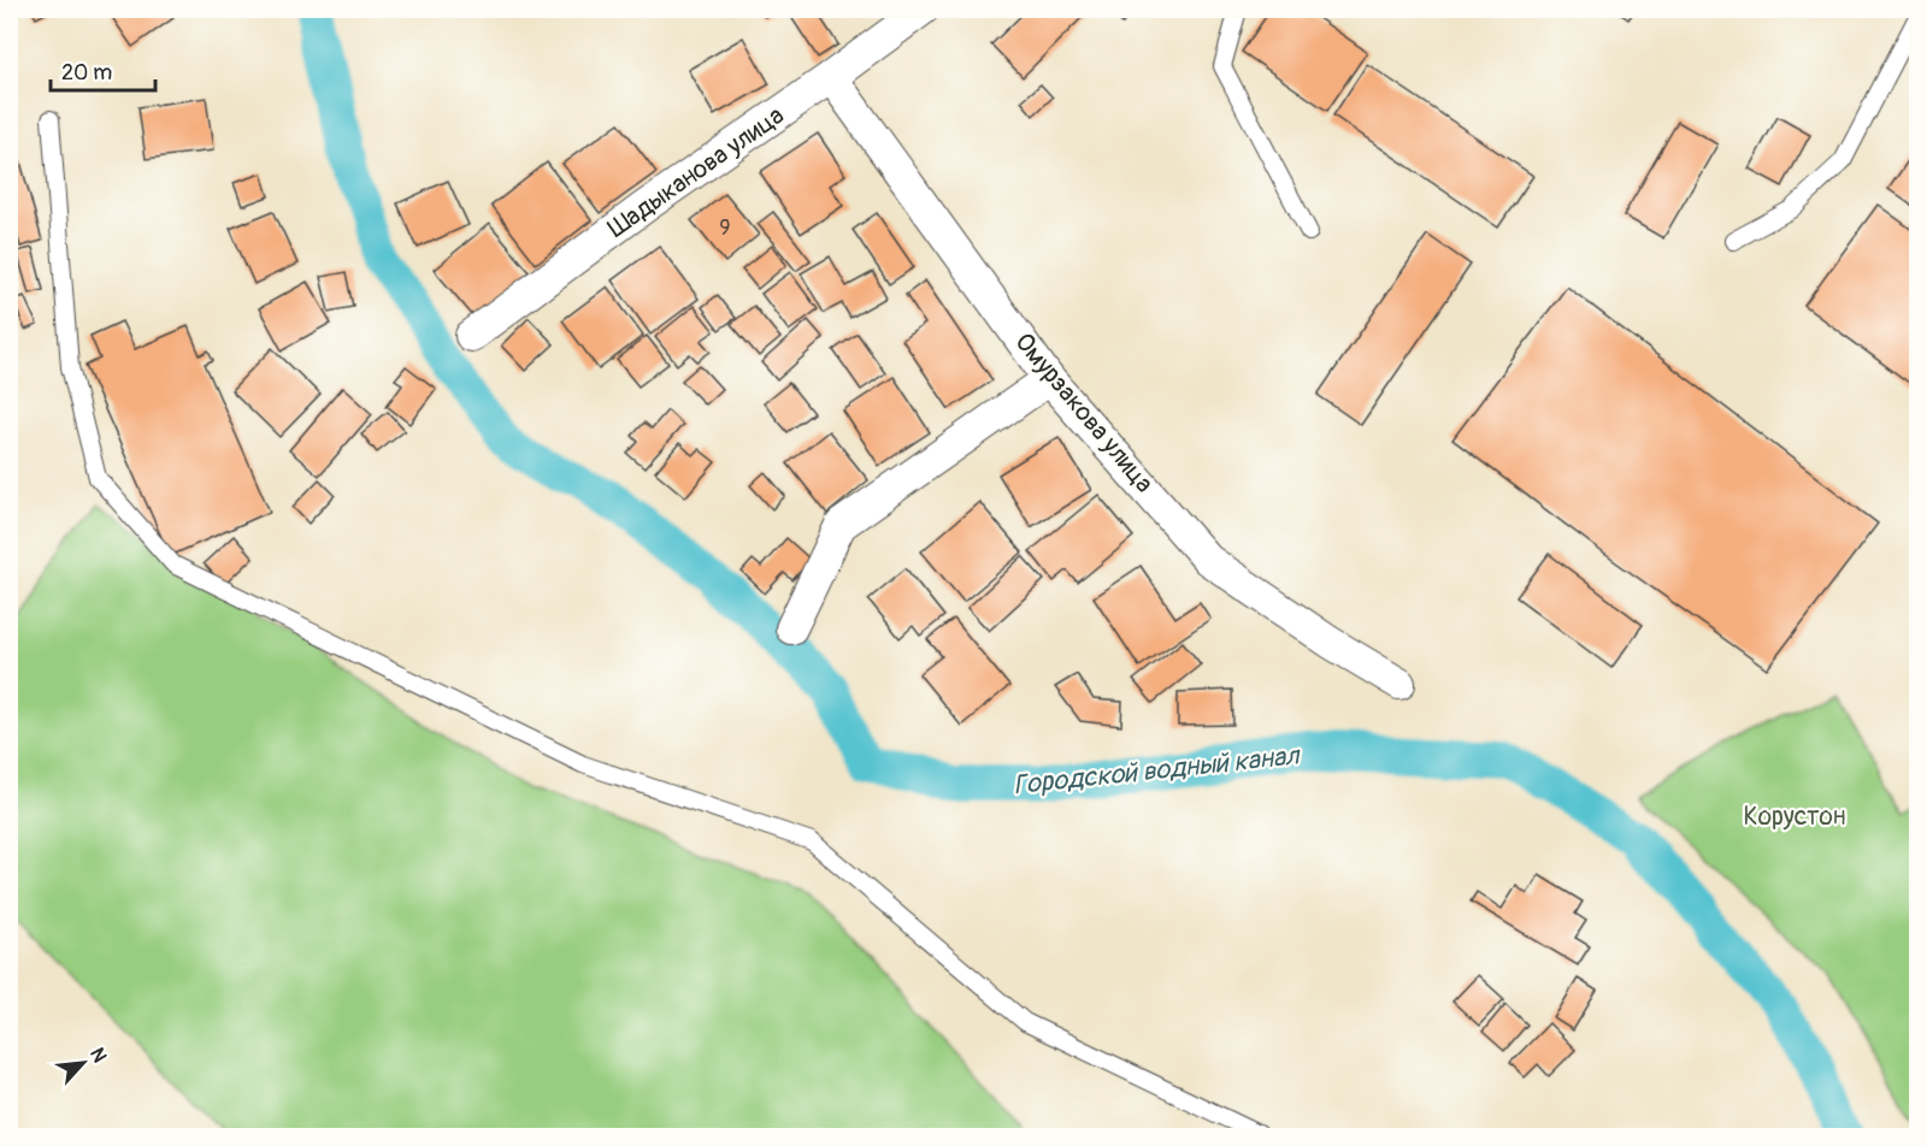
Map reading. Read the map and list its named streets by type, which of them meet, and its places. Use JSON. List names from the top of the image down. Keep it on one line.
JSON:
{"streets":{"street":["Шадыканова улица","Омурзакова улица"]},"crossings":[["Шадыканова улица","Омурзакова улица"]],"water":["Городской водный канал"],"parks":["Корустон"],"house_numbers":["9"],"scale_bar":"20 m","north":"top right"}
